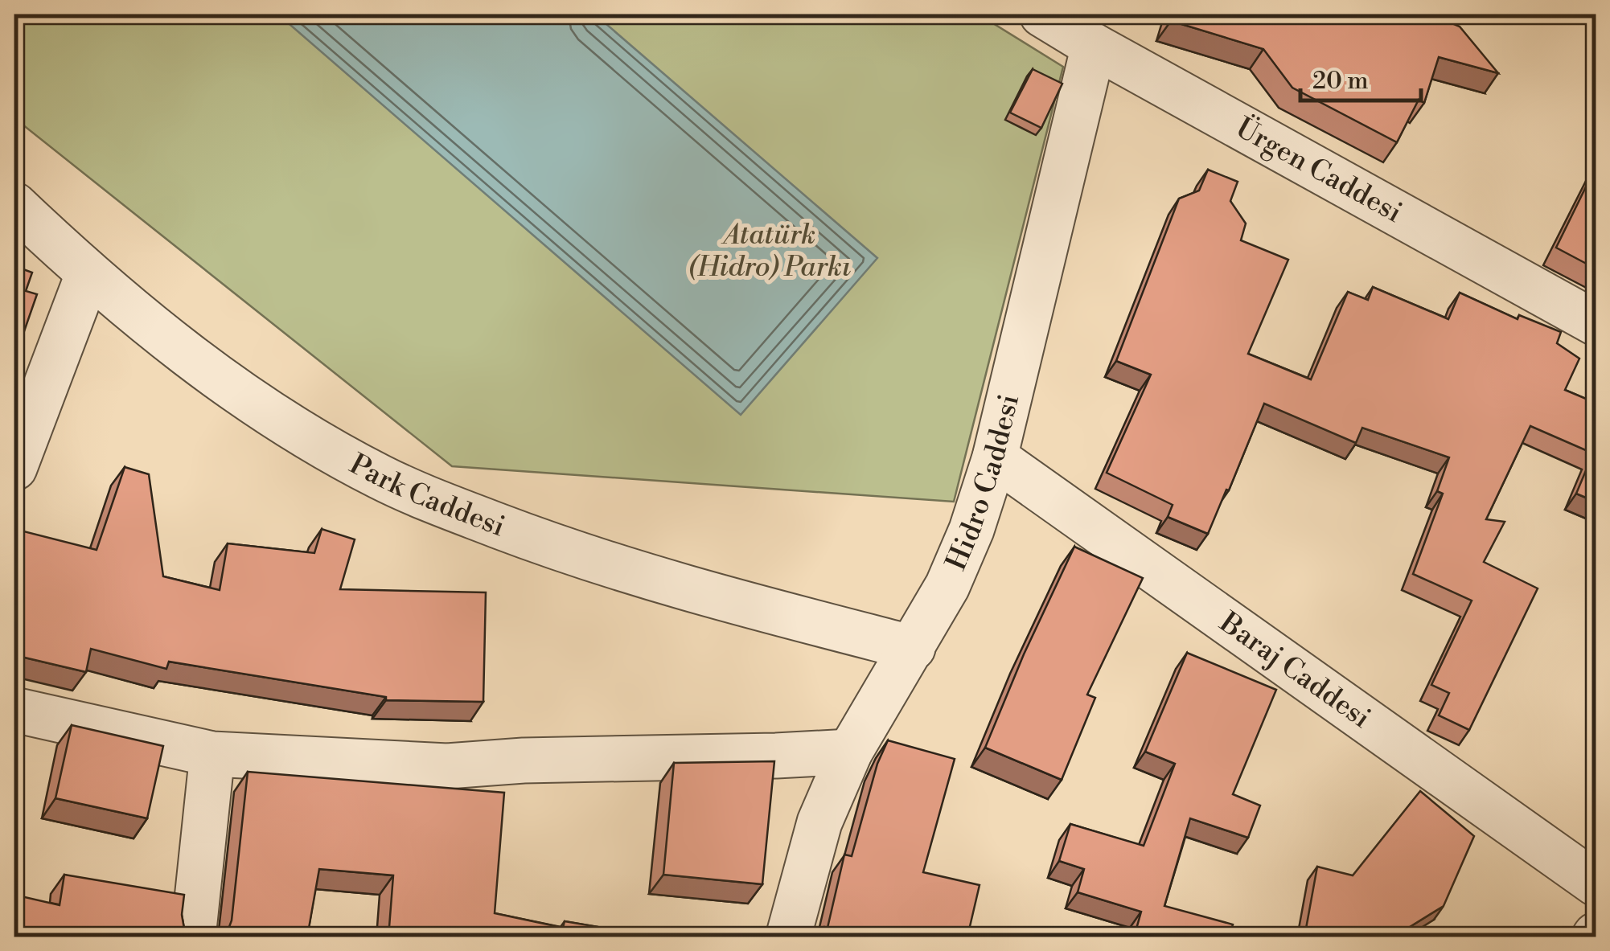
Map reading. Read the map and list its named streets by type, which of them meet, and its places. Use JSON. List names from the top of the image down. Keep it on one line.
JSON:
{"streets":{"street":["Ürgen Caddesi","Hidro Caddesi","Park Caddesi","Baraj Caddesi"]},"crossings":[["Ürgen Caddesi","Hidro Caddesi"],["Hidro Caddesi","Park Caddesi"],["Hidro Caddesi","Baraj Caddesi"]],"parks":["Atatürk (Hidro) Parkı"],"scale_bar":"20 m"}
